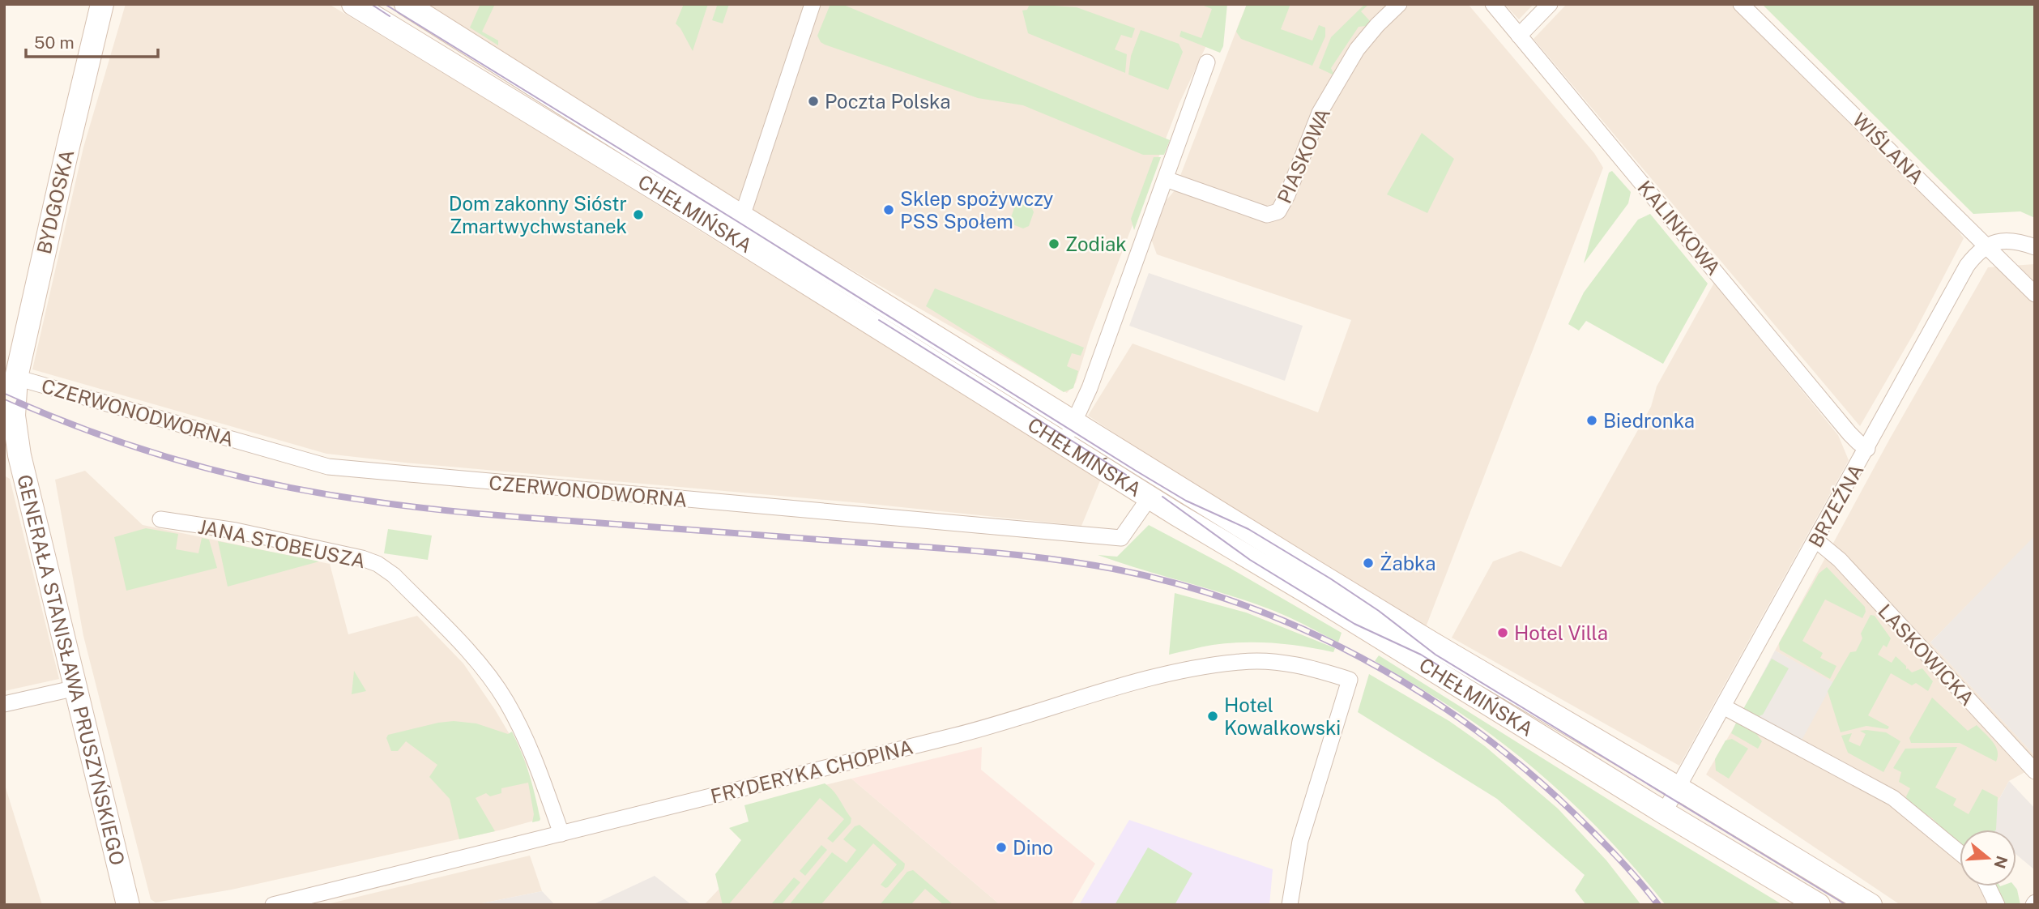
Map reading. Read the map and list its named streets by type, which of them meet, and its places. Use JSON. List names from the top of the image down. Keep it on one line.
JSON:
{"streets":{"main road":["BYDGOSKA","CHEŁMIŃSKA","GENERAŁA STANISŁAWA PRUSZYŃSKIEGO"],"street":["WIŚLANA","PIASKOWA","KALINKOWA","CZERWONODWORNA","BRZEŹNA","JANA STOBEUSZA","LASKOWICKA","FRYDERYKA CHOPINA"]},"crossings":[["WIŚLANA","BRZEŹNA"],["BYDGOSKA","CZERWONODWORNA"],["BYDGOSKA","GENERAŁA STANISŁAWA PRUSZYŃSKIEGO"],["CHEŁMIŃSKA","CZERWONODWORNA"],["CHEŁMIŃSKA","BRZEŹNA"],["KALINKOWA","BRZEŹNA"],["BRZEŹNA","LASKOWICKA"],["JANA STOBEUSZA","FRYDERYKA CHOPINA"]],"places":["Poczta Polska","Sklep spożywczy PSS Społem","Dom zakonny Sióstr Zmartwychwstanek","Zodiak","Biedronka","Żabka","Hotel Villa","Hotel Kowalkowski","Dino"],"scale_bar":"50 m","north":"right"}
